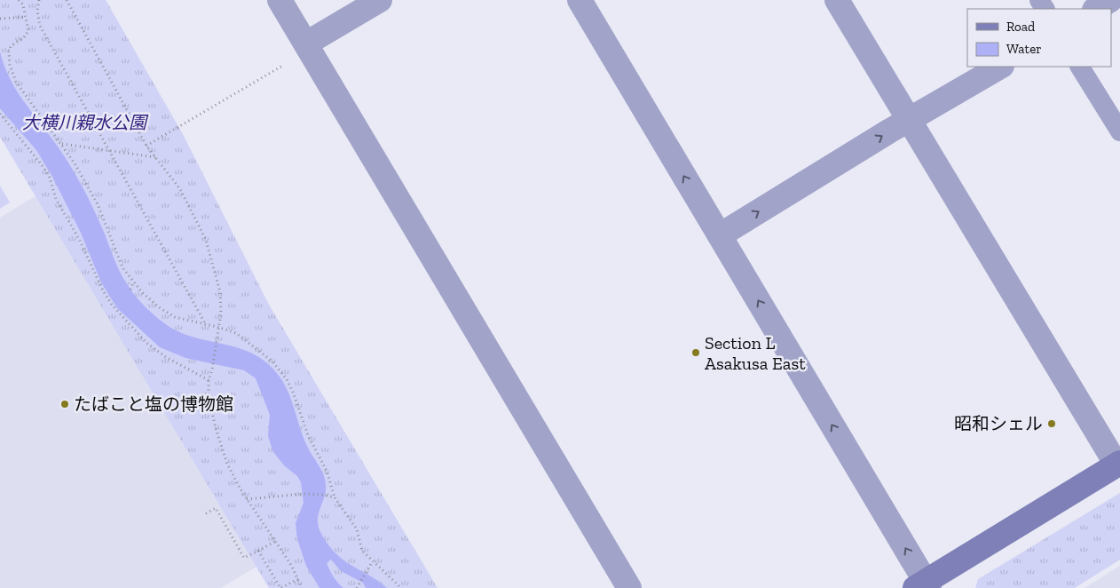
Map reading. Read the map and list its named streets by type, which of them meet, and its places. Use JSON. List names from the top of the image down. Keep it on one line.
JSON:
{"parks":["大横川親水公園"],"places":["Section L Asakusa East","たばこと塩の博物館","昭和シェル"],"legend":["Road","Water"]}
